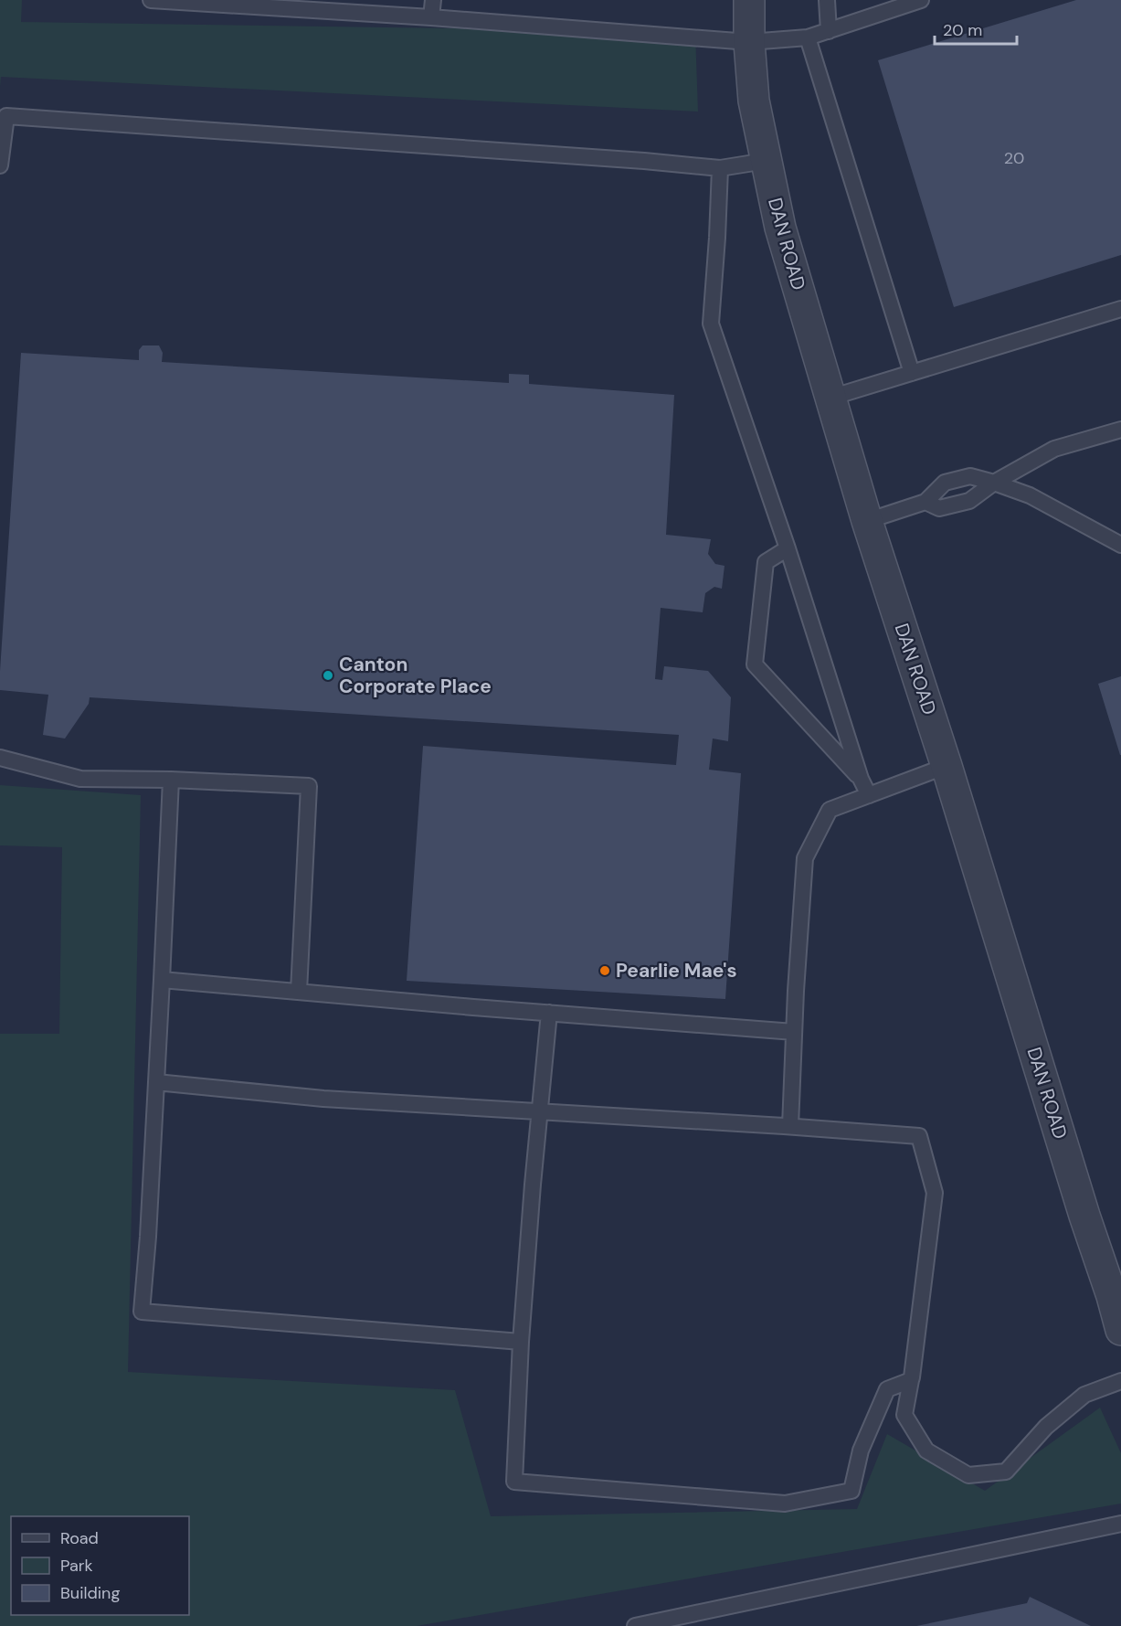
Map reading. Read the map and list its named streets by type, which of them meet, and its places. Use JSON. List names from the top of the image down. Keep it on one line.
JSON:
{"streets":{"street":["DAN ROAD"]},"places":["Canton Corporate Place","Pearlie Mae's"],"house_numbers":["20"],"legend":["Road","Park","Building"],"scale_bar":"20 m"}
